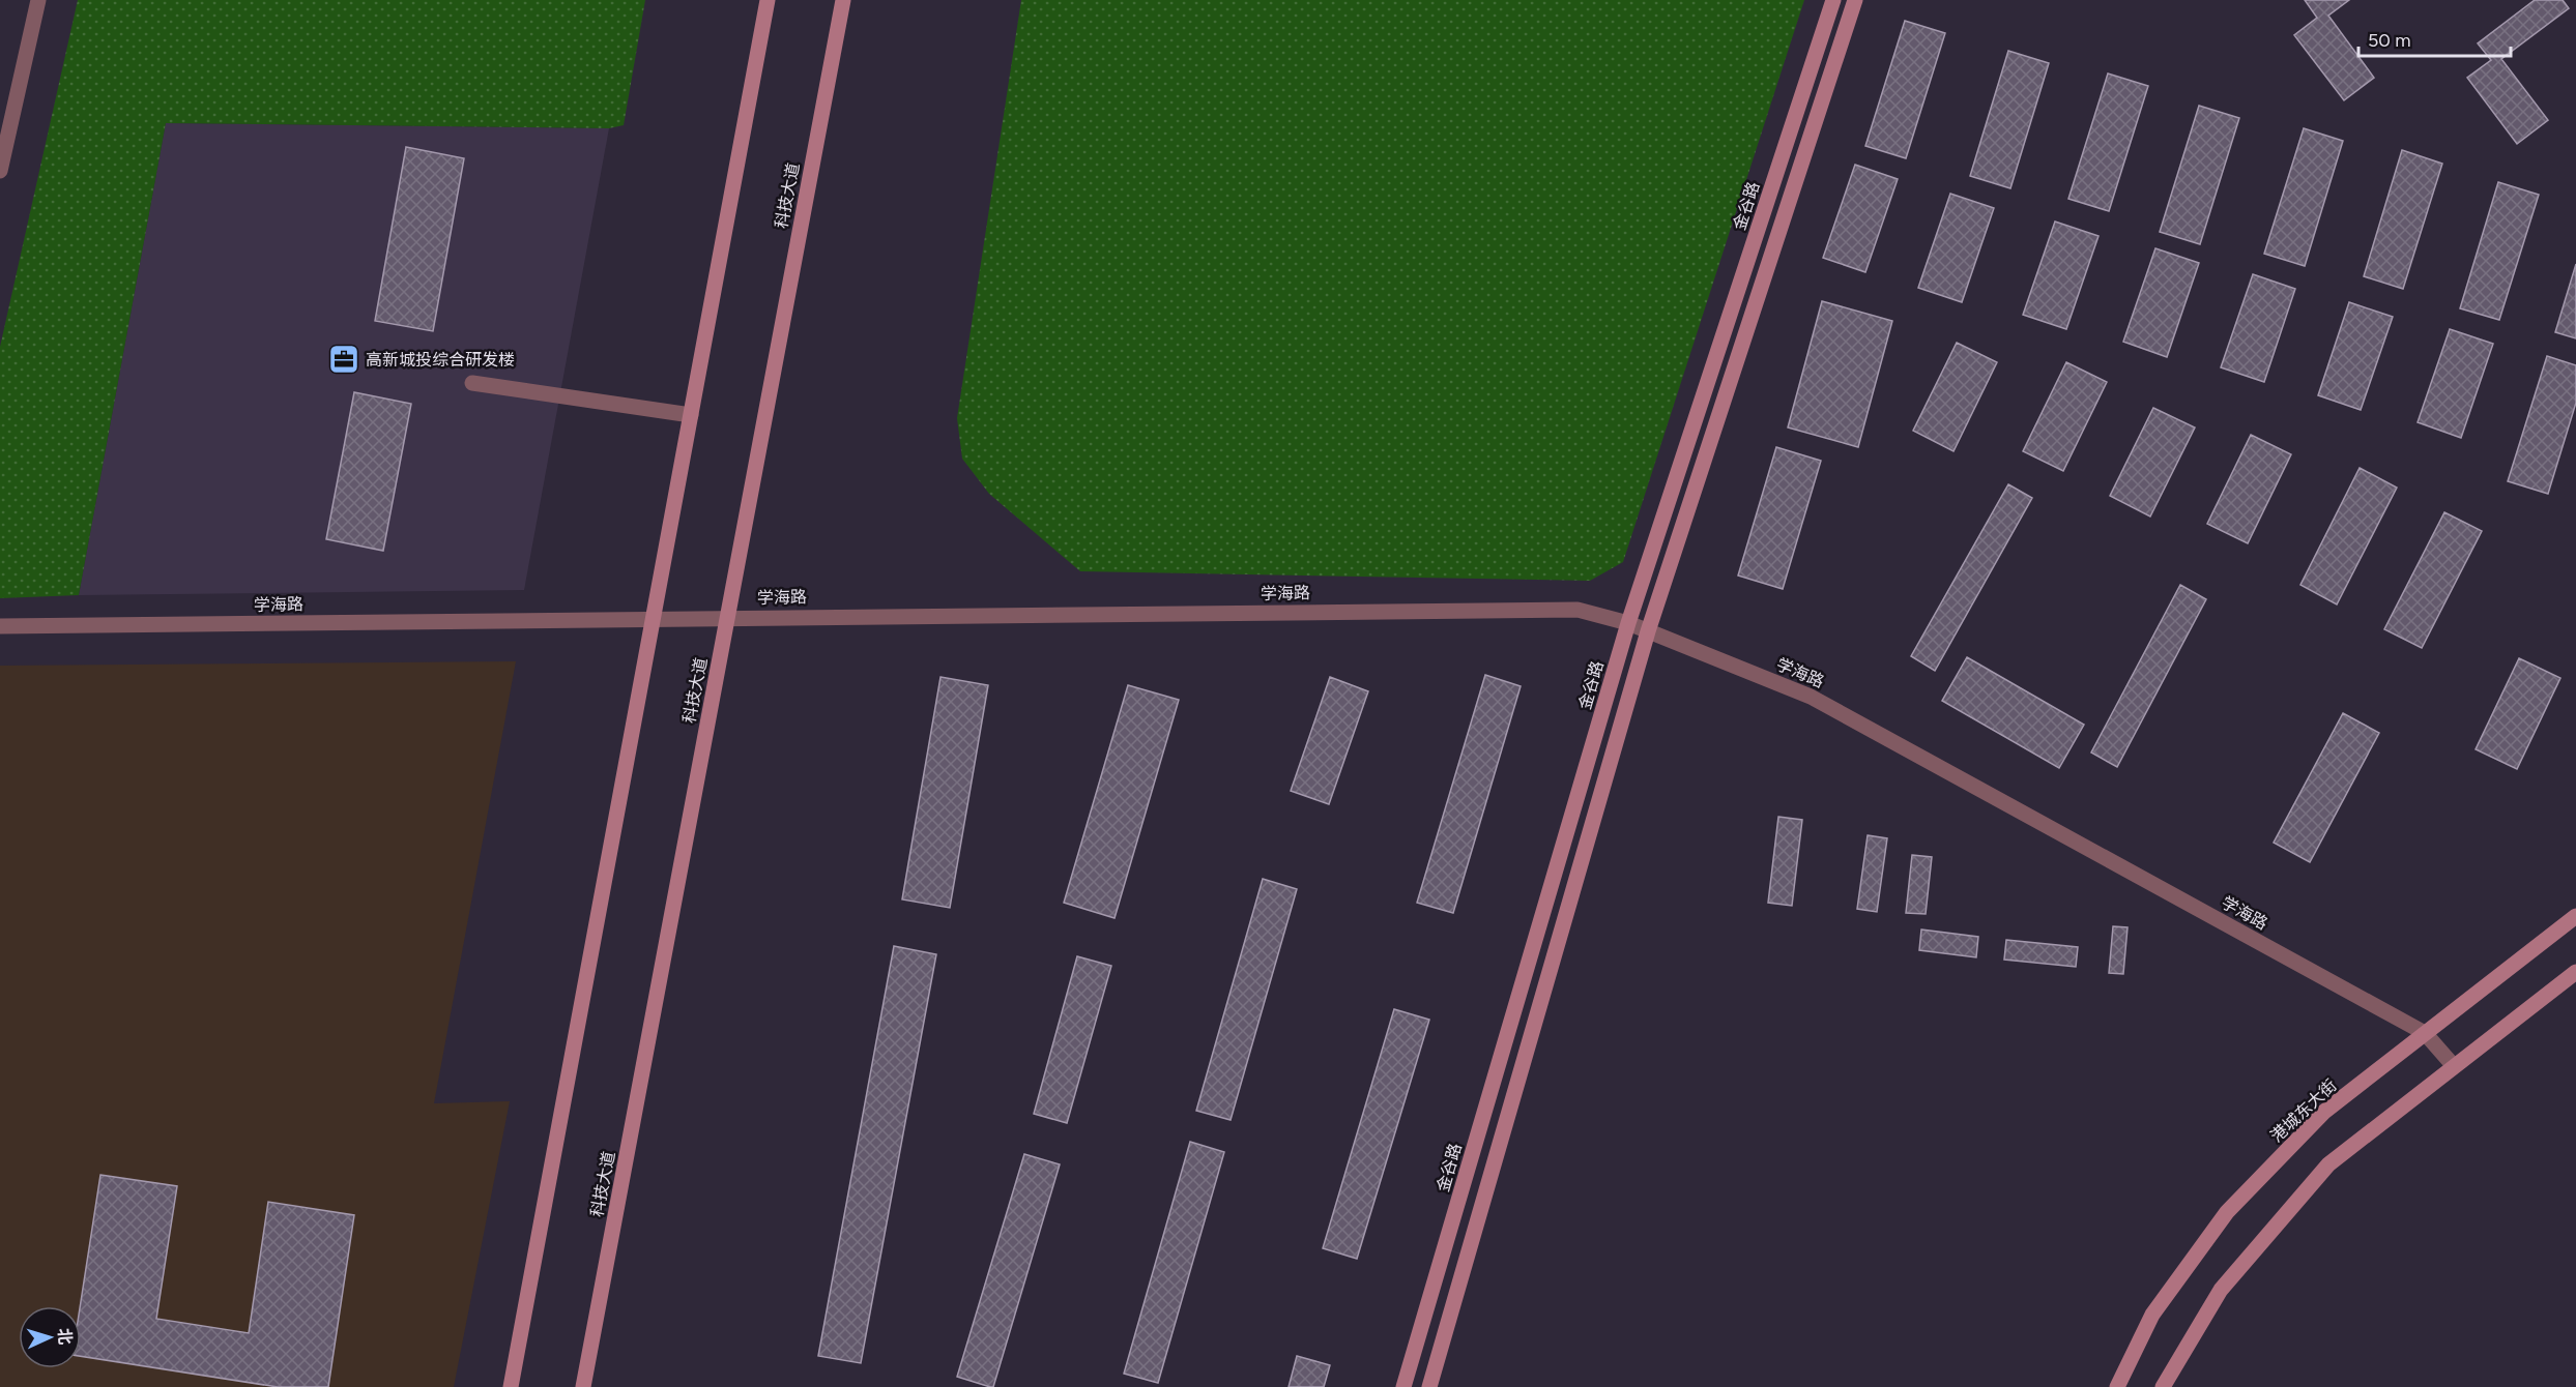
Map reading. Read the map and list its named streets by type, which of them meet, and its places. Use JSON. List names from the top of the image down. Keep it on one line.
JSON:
{"streets":{"main road":["科技大道","金谷路","港城东大街"],"street":["学海路"]},"crossings":[["科技大道","学海路"],["金谷路","学海路"],["学海路","港城东大街"]],"places":{"office":["高新城投综合研发楼"]},"scale_bar":"50 m","north":"right"}
